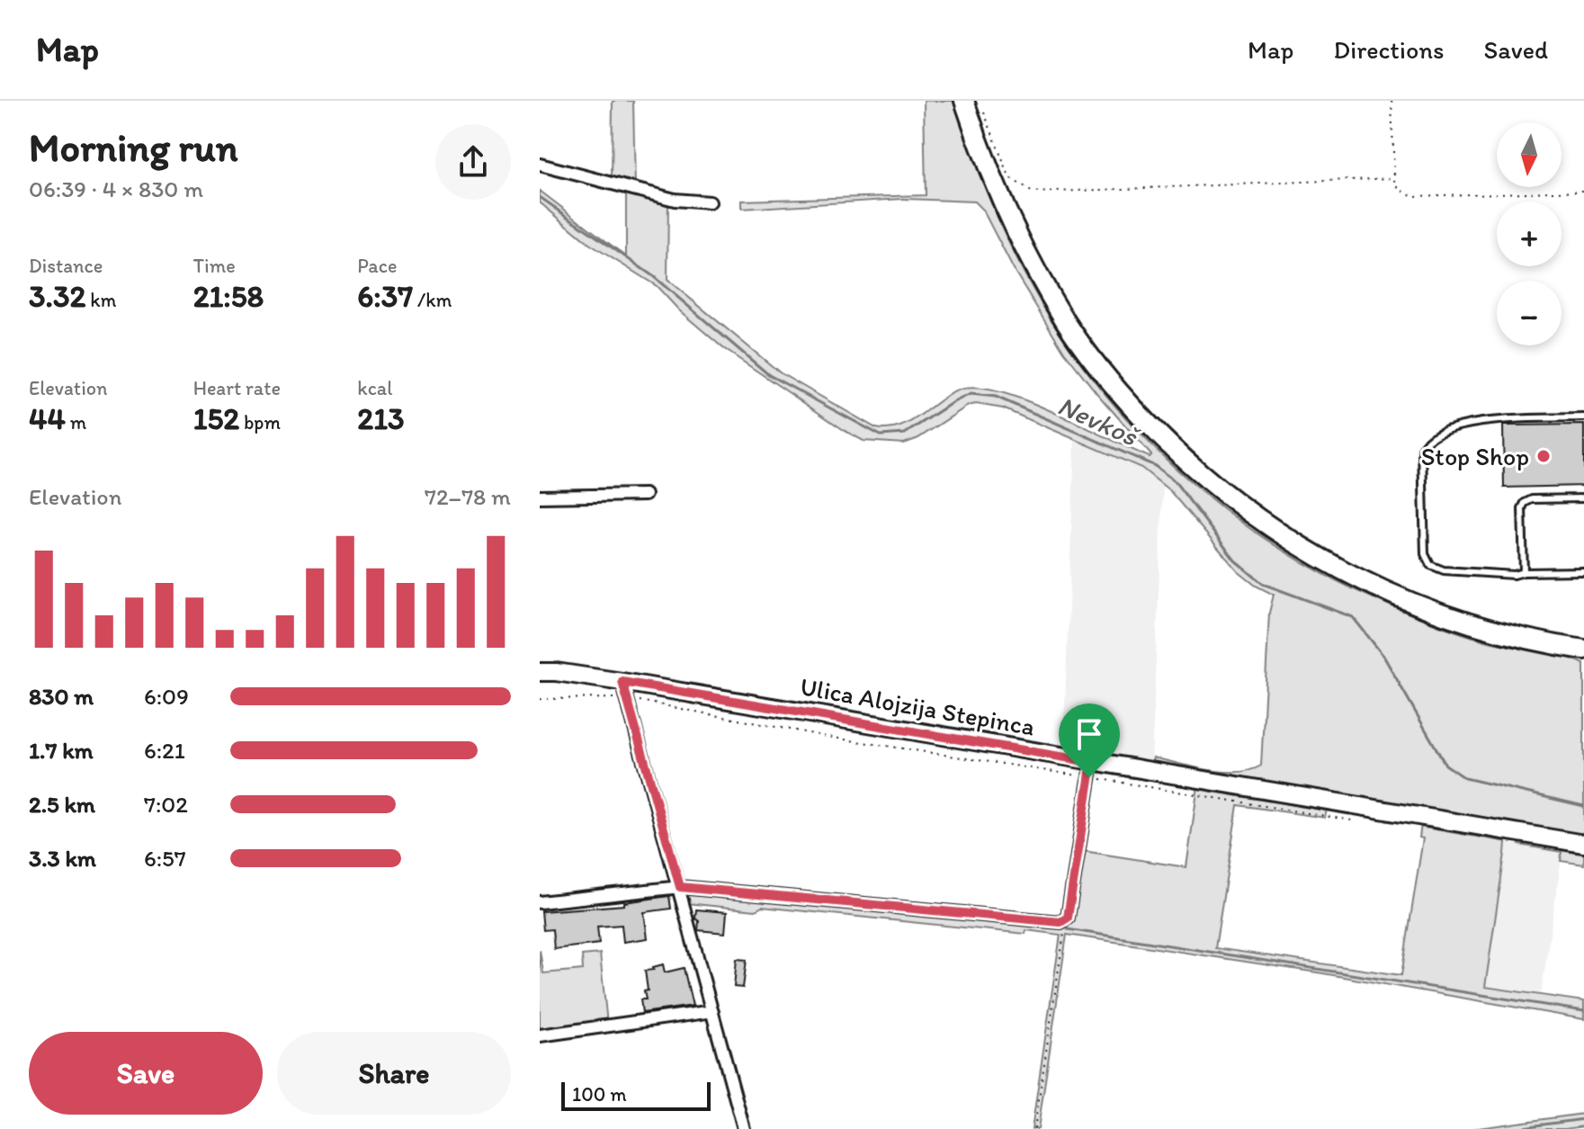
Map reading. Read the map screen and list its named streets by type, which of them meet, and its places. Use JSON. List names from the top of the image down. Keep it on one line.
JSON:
{"streets":{"main road":["Ulica Alojzija Stepinca"]},"water":["Nevkoš"],"places":["Stop Shop"],"scale_bar":"100 m","north":"bottom","page":{"header":"Map","nav":["Map","Directions","Saved"],"heading":["Morning run","06:39 · 4 × 830 m"],"map_buttons":["+","−"],"stats":[["Distance","3.32 km"],["Time","21:58"],["Pace","6:37 /km"],["Elevation","44 m"],["Heart rate","152 bpm"],["kcal","213"]],"chart":["Elevation","72–78 m"],"list":[{"name":"830 m","note":"6:09"},{"name":"1.7 km","note":"6:21"},{"name":"2.5 km","note":"7:02"},{"name":"3.3 km","note":"6:57"}],"buttons":["Save","Share"],"scale":"100 m"}}
